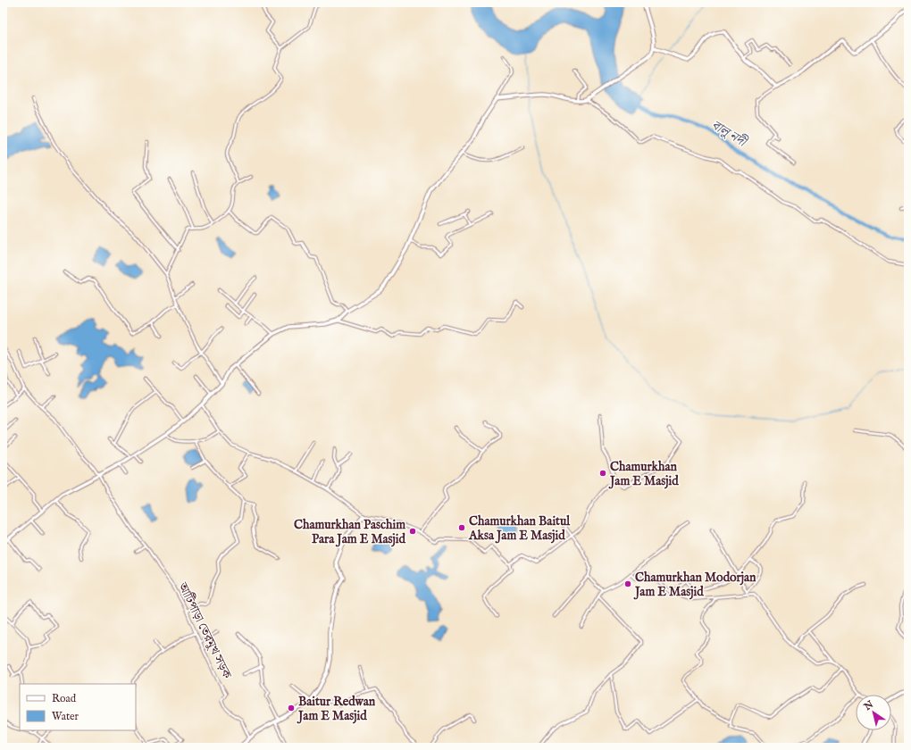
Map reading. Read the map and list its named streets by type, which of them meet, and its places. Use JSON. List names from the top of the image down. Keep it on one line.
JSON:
{"streets":{"street":["আটিপাড়া তেরমুখ সড়ক"]},"water":["বালু নদী"],"places":["Chamurkhan Jam E Masjid","Chamurkhan Baitul Aksa Jam E Masjid","Chamurkhan Paschim Para Jam E Masjid","Chamurkhan Modorjan Jam E Masjid","Baitur Redwan Jam E Masjid"],"legend":["Road","Water"],"north":"top left"}
